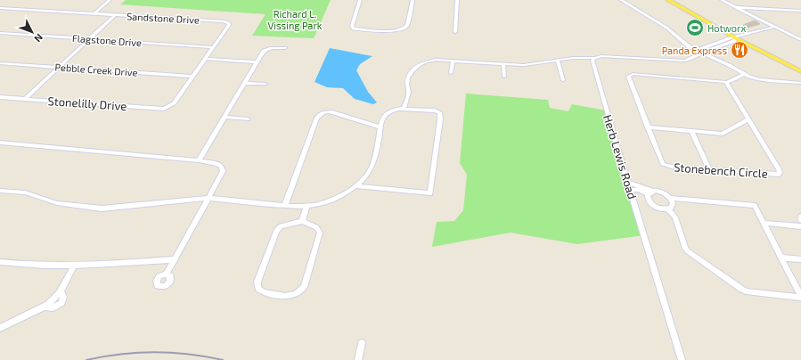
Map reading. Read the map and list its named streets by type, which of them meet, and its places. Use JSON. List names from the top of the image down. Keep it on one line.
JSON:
{"streets":{"street":["Sandstone Drive","Flagstone Drive","Pebble Creek Drive","Stonelilly Drive","Herb Lewis Road","Stonebench Circle"]},"crossings":[["Sandstone Drive","Flagstone Drive"],["Sandstone Drive","Pebble Creek Drive"],["Sandstone Drive","Stonelilly Drive"]],"parks":["Richard L. Vissing Park"],"places":{"sports":["Hotworx"],"restaurant":["Panda Express"]},"north":"bottom right"}
